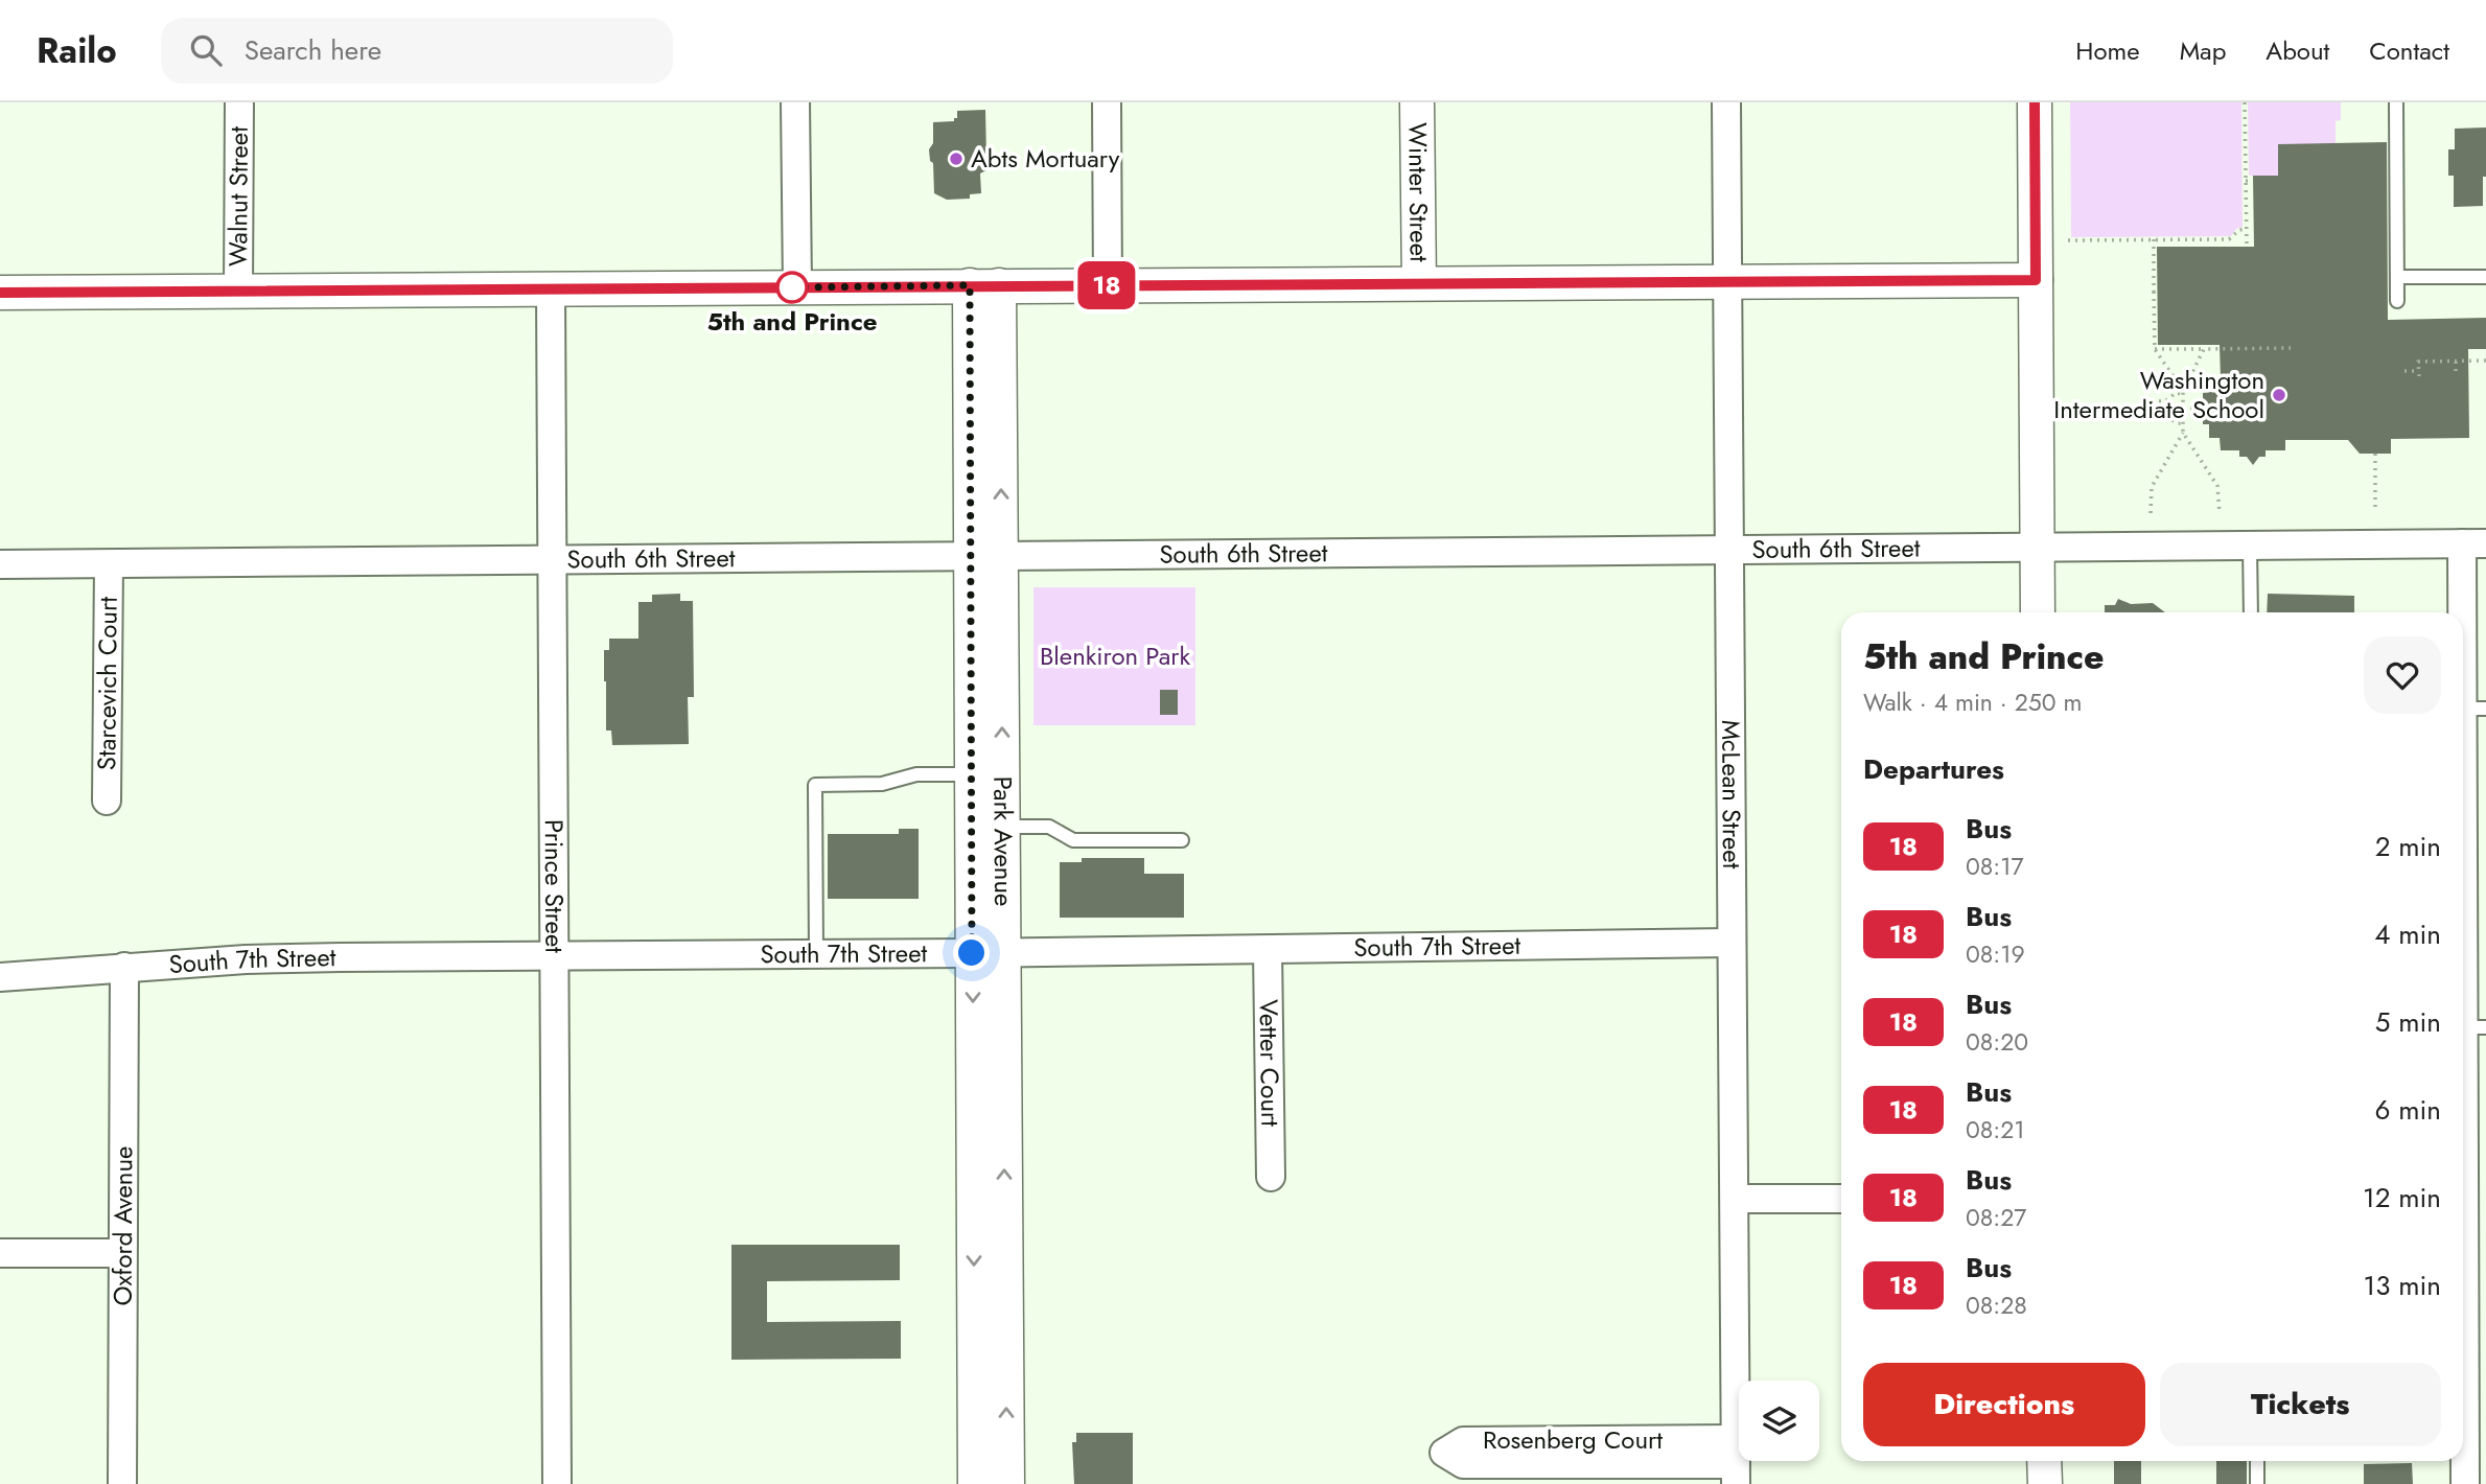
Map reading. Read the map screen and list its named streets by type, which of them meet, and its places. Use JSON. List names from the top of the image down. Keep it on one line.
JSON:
{"streets":{"street":["Winter Street","Walnut Street","South 6th Street","Starcevich Court","McLean Street","Park Avenue","Prince Street","South 7th Street","Vetter Court","Oxford Avenue","Rosenberg Court"]},"crossings":[["South 6th Street","Starcevich Court"],["South 6th Street","McLean Street"],["South 6th Street","Park Avenue"],["South 6th Street","Prince Street"],["McLean Street","South 7th Street"],["McLean Street","Rosenberg Court"],["Park Avenue","South 7th Street"],["Prince Street","South 7th Street"],["South 7th Street","Vetter Court"],["South 7th Street","Oxford Avenue"]],"parks":["Blenkiron Park"],"places":["Abts Mortuary","5th and Prince","Washington Intermediate School"],"lines":["bus line 18"],"page":{"header":"Railo","search":"Search here","nav":["Home","Map","About","Contact"],"on_map":"18","heading":[["5th and Prince","Walk · 4 min · 250 m"],"Departures"],"list":[{"mark":"18","name":"Bus","note":"08:17","value":"2 min"},{"mark":"18","name":"Bus","note":"08:19","value":"4 min"},{"mark":"18","name":"Bus","note":"08:20","value":"5 min"},{"mark":"18","name":"Bus","note":"08:21","value":"6 min"},{"mark":"18","name":"Bus","note":"08:27","value":"12 min"},{"mark":"18","name":"Bus","note":"08:28","value":"13 min"}],"buttons":["Directions","Tickets"]}}
